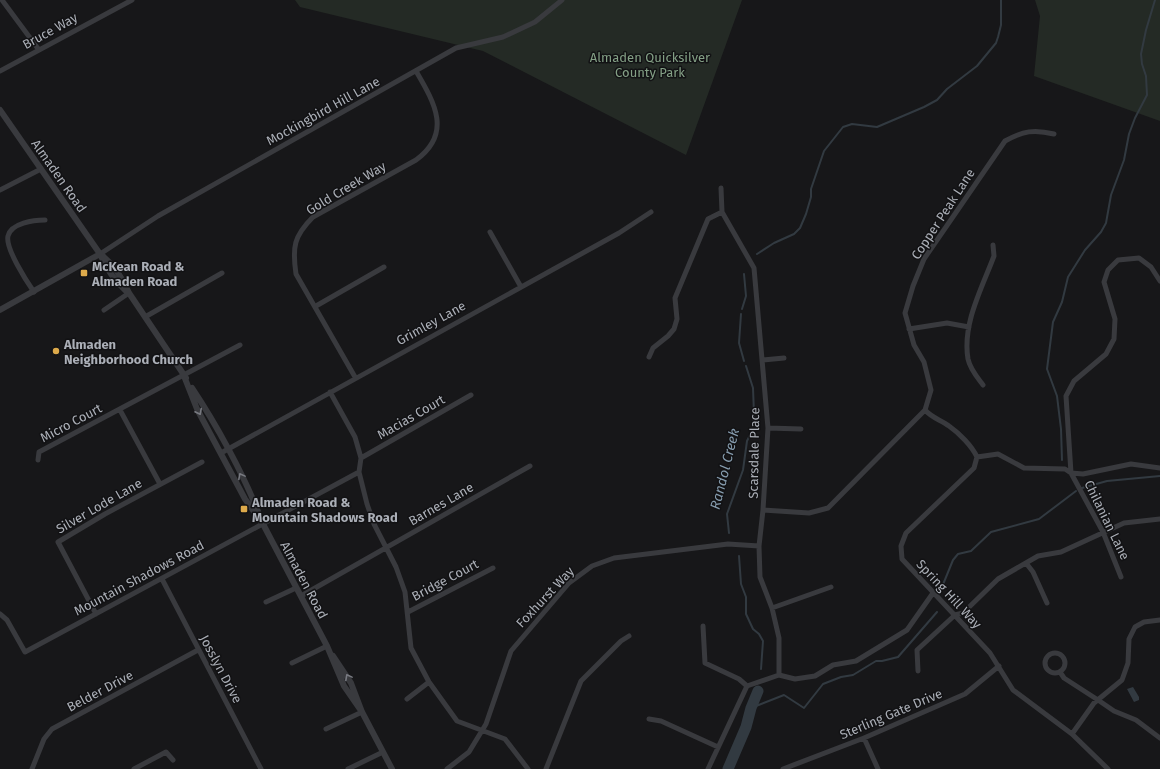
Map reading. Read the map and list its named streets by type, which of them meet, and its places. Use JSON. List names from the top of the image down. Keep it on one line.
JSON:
{"streets":{"street":["Bruce Way","Mockingbird Hill Lane","Almaden Road","Gold Creek Way","Copper Peak Lane","Grimley Lane","Macias Court","Micro Court","Scarsdale Place","Barnes Lane","Silver Lode Lane","Chilanian Lane","Mountain Shadows Road","Bridge Court","Spring Hill Way","Foxhurst Way","Josslyn Drive","Belder Drive","Sterling Gate Drive"]},"crossings":[["Mockingbird Hill Lane","Almaden Road"],["Mockingbird Hill Lane","Gold Creek Way"],["Almaden Road","Grimley Lane"],["Almaden Road","Barnes Lane"],["Almaden Road","Mountain Shadows Road"],["Gold Creek Way","Grimley Lane"],["Copper Peak Lane","Scarsdale Place"],["Scarsdale Place","Foxhurst Way"],["Silver Lode Lane","Mountain Shadows Road"],["Mountain Shadows Road","Josslyn Drive"],["Spring Hill Way","Sterling Gate Drive"],["Josslyn Drive","Belder Drive"]],"water":["Randol Creek"],"parks":["Almaden Quicksilver County Park"],"places":{"transit":["McKean Road & Almaden Road","Almaden Road & Mountain Shadows Road"],"other":["Almaden Neighborhood Church"]}}
